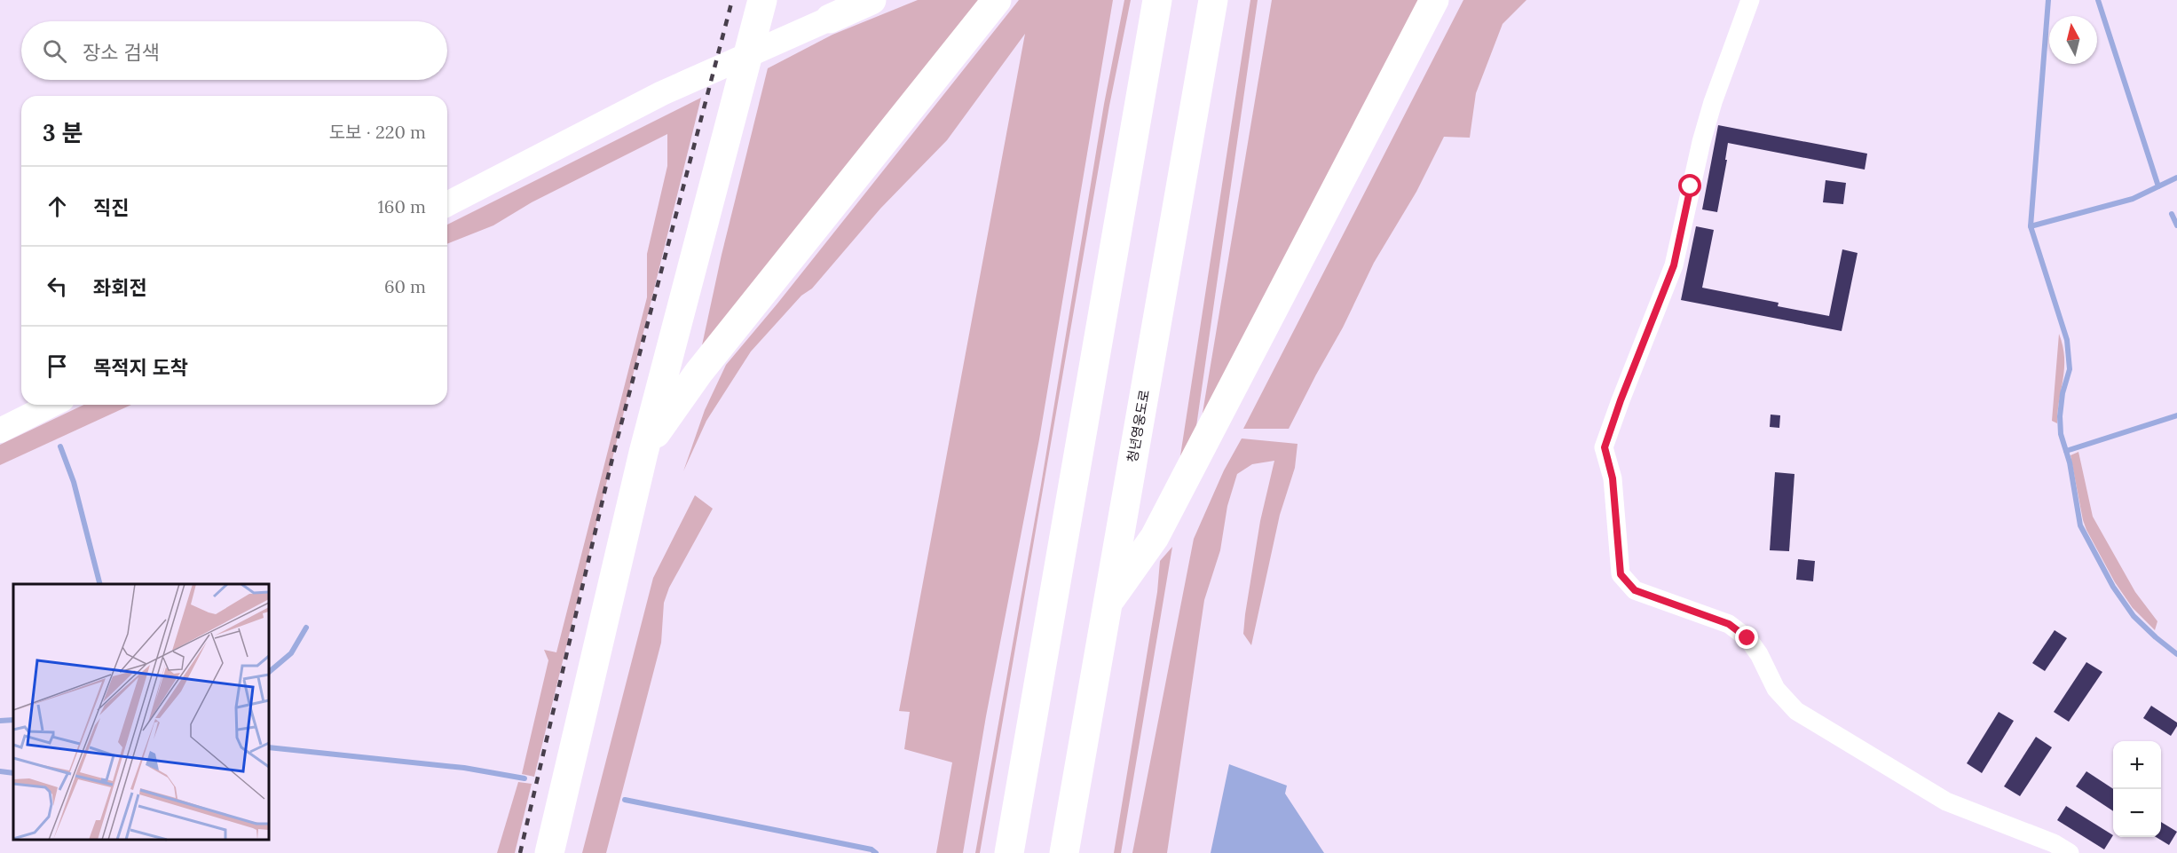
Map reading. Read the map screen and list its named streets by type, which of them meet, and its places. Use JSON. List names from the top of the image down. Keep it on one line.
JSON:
{"streets":{"main road":["청년영웅도로"]},"north":"top","page":{"search":"장소 검색","heading":["3 분","도보 · 220 m"],"list":[["직진","160 m"],["좌회전","60 m"],"목적지 도착"],"map_buttons":["+","−"]}}
